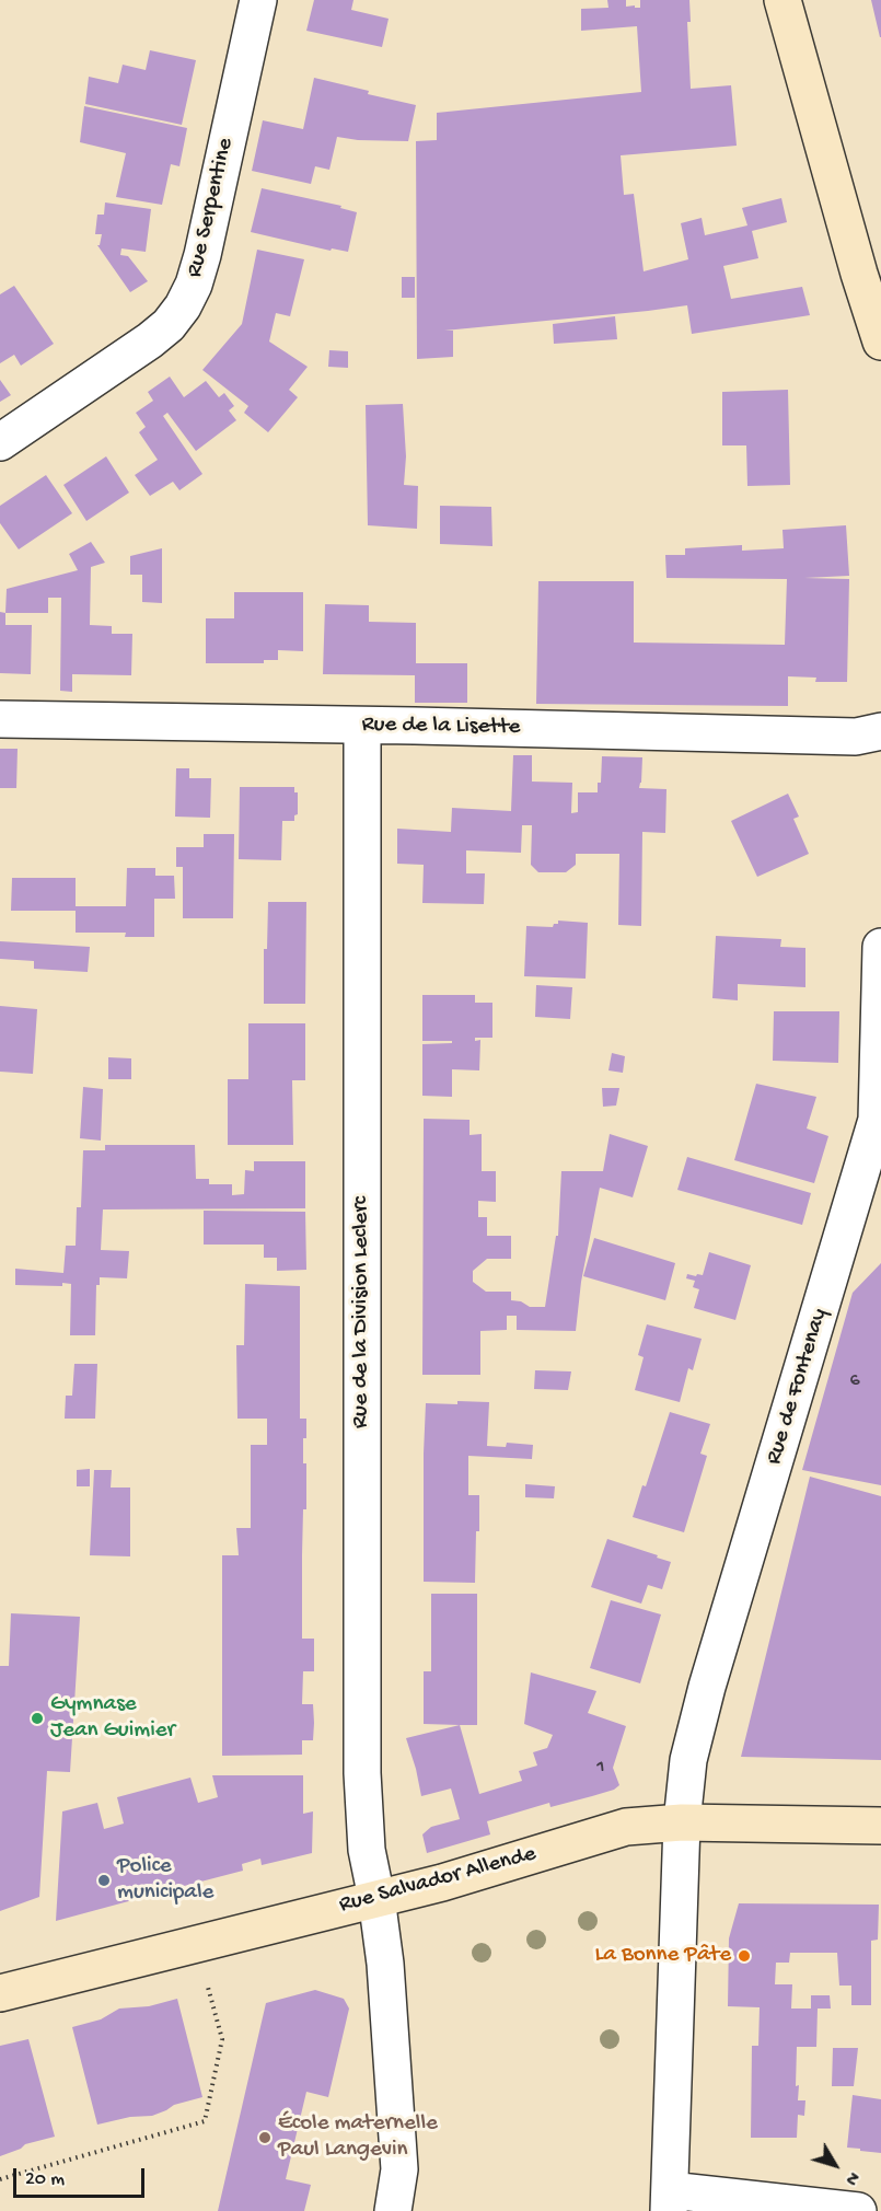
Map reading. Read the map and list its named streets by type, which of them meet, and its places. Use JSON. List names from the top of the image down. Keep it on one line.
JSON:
{"streets":{"main road":["Rue Salvador Allende"],"street":["Rue Serpentine","Rue de la Lisette","Rue de la Division Leclerc","Rue de Fontenay"]},"crossings":[["Rue de la Lisette","Rue de la Division Leclerc"],["Rue de la Division Leclerc","Rue Salvador Allende"],["Rue de Fontenay","Rue Salvador Allende"]],"places":["Gymnase Jean Guimier","Police municipale","La Bonne Pâte","École maternelle Paul Langevin"],"house_numbers":["6","1"],"scale_bar":"20 m","north":"bottom right"}
